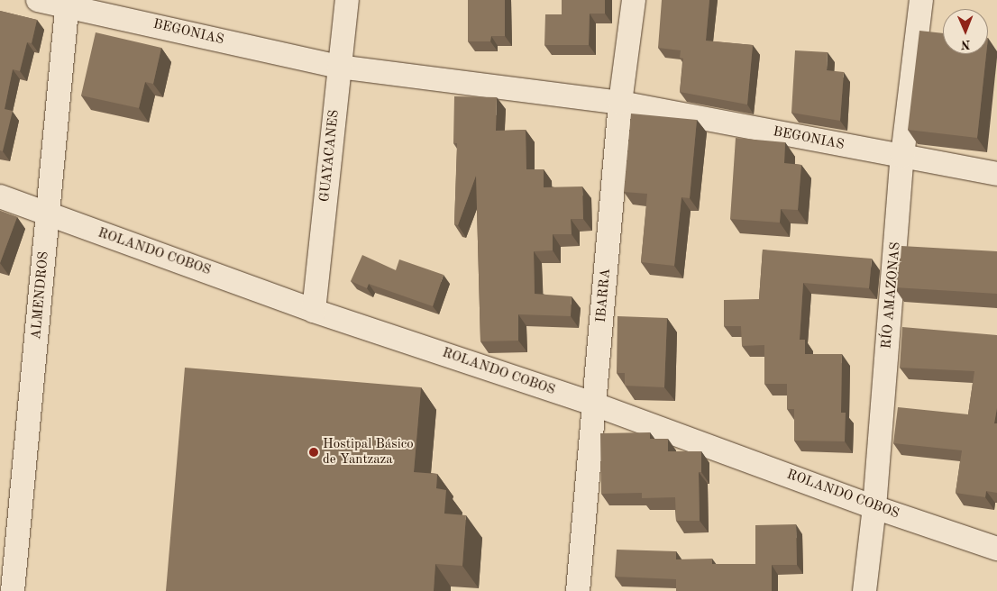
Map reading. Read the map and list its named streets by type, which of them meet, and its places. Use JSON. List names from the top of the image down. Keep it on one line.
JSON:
{"streets":{"street":["BEGONIAS","GUAYACANES","ROLANDO COBOS","ALMENDROS","IBARRA","RÍO AMAZONAS"]},"crossings":[["BEGONIAS","GUAYACANES"],["BEGONIAS","ALMENDROS"],["BEGONIAS","IBARRA"],["BEGONIAS","RÍO AMAZONAS"],["GUAYACANES","ROLANDO COBOS"],["ROLANDO COBOS","ALMENDROS"],["ROLANDO COBOS","IBARRA"],["ROLANDO COBOS","RÍO AMAZONAS"]],"places":["Hostipal Básico de Yantzaza"],"north":"bottom"}
